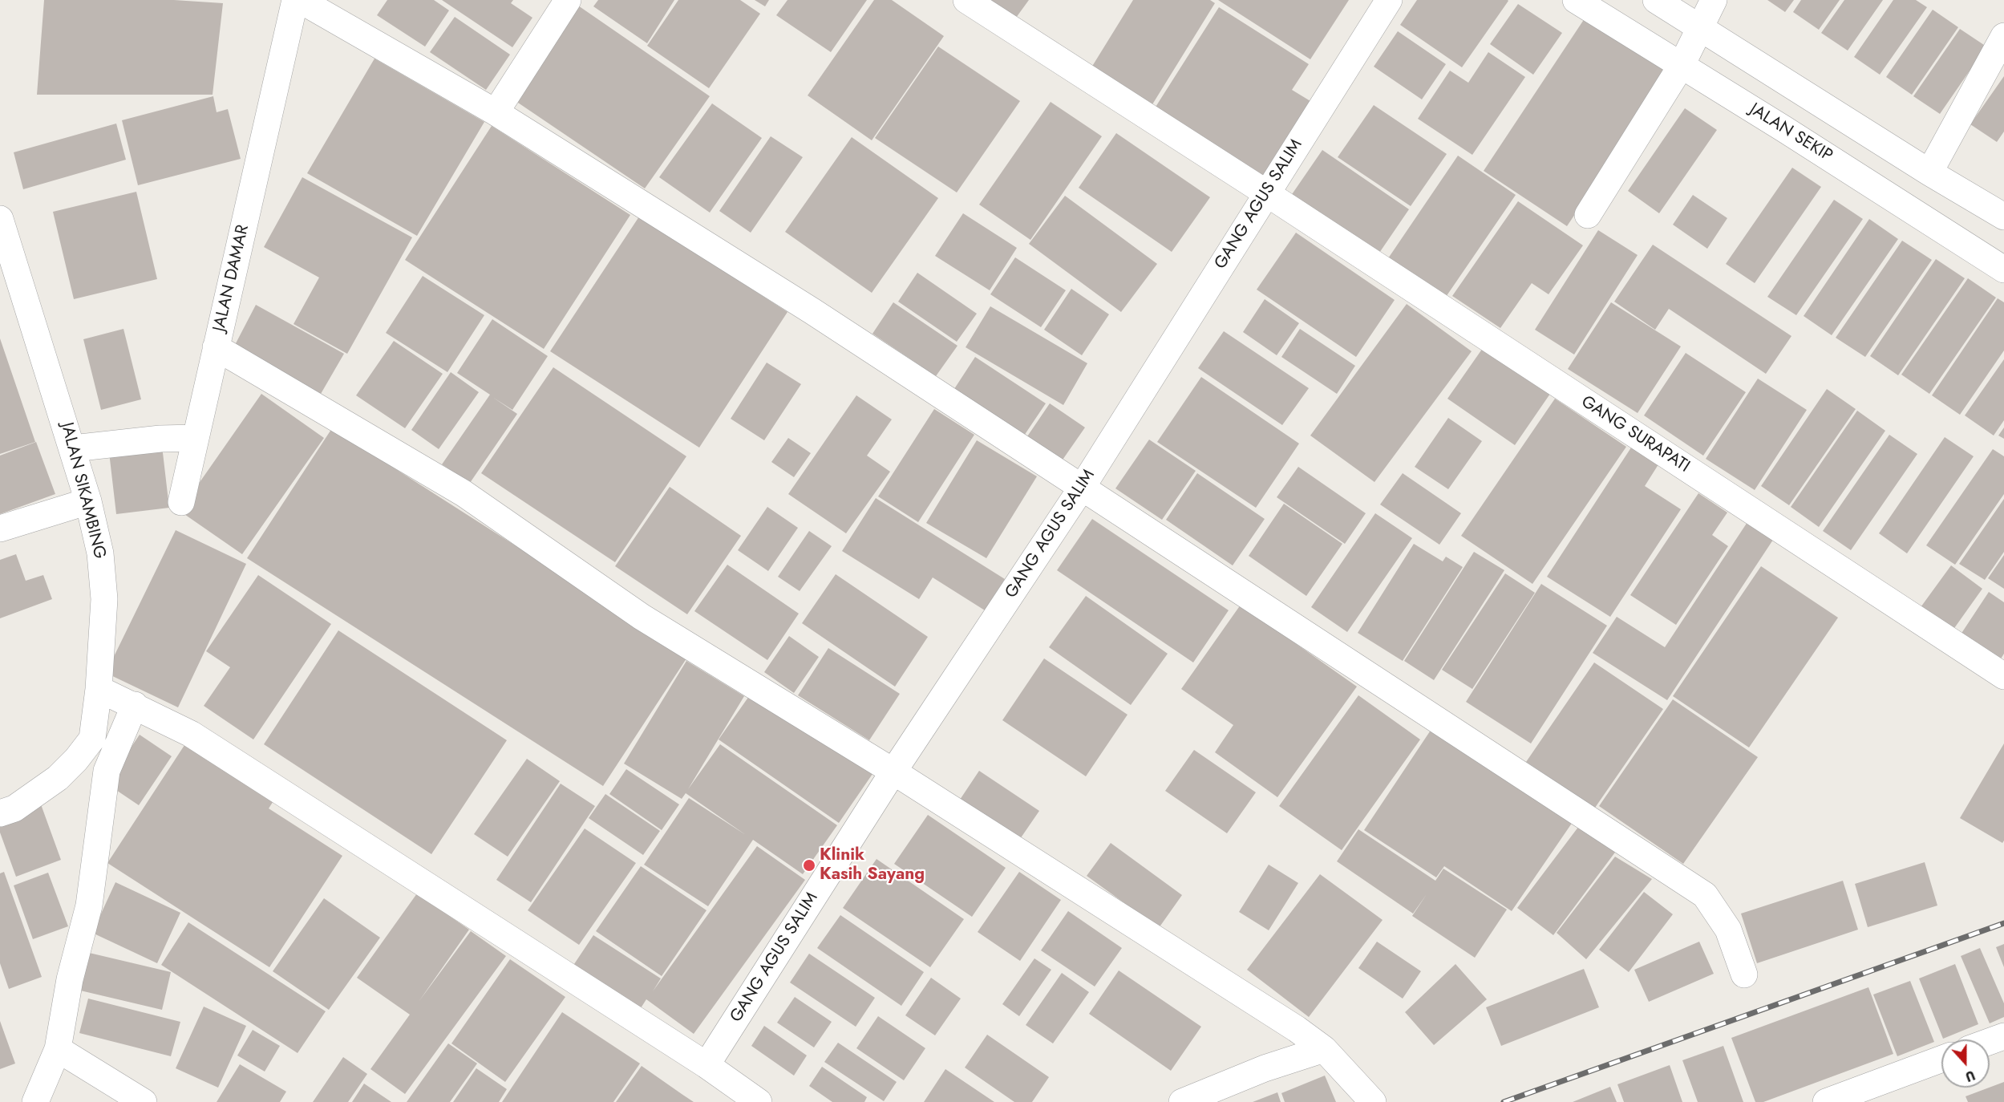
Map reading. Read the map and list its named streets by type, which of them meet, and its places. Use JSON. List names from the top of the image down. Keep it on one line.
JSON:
{"streets":{"street":["JALAN SEKIP","GANG AGUS SALIM","JALAN DAMAR","GANG SURAPATI","JALAN SIKAMBING"]},"crossings":[["GANG AGUS SALIM","GANG SURAPATI"]],"places":["Klinik Kasih Sayang"],"north":"bottom"}
